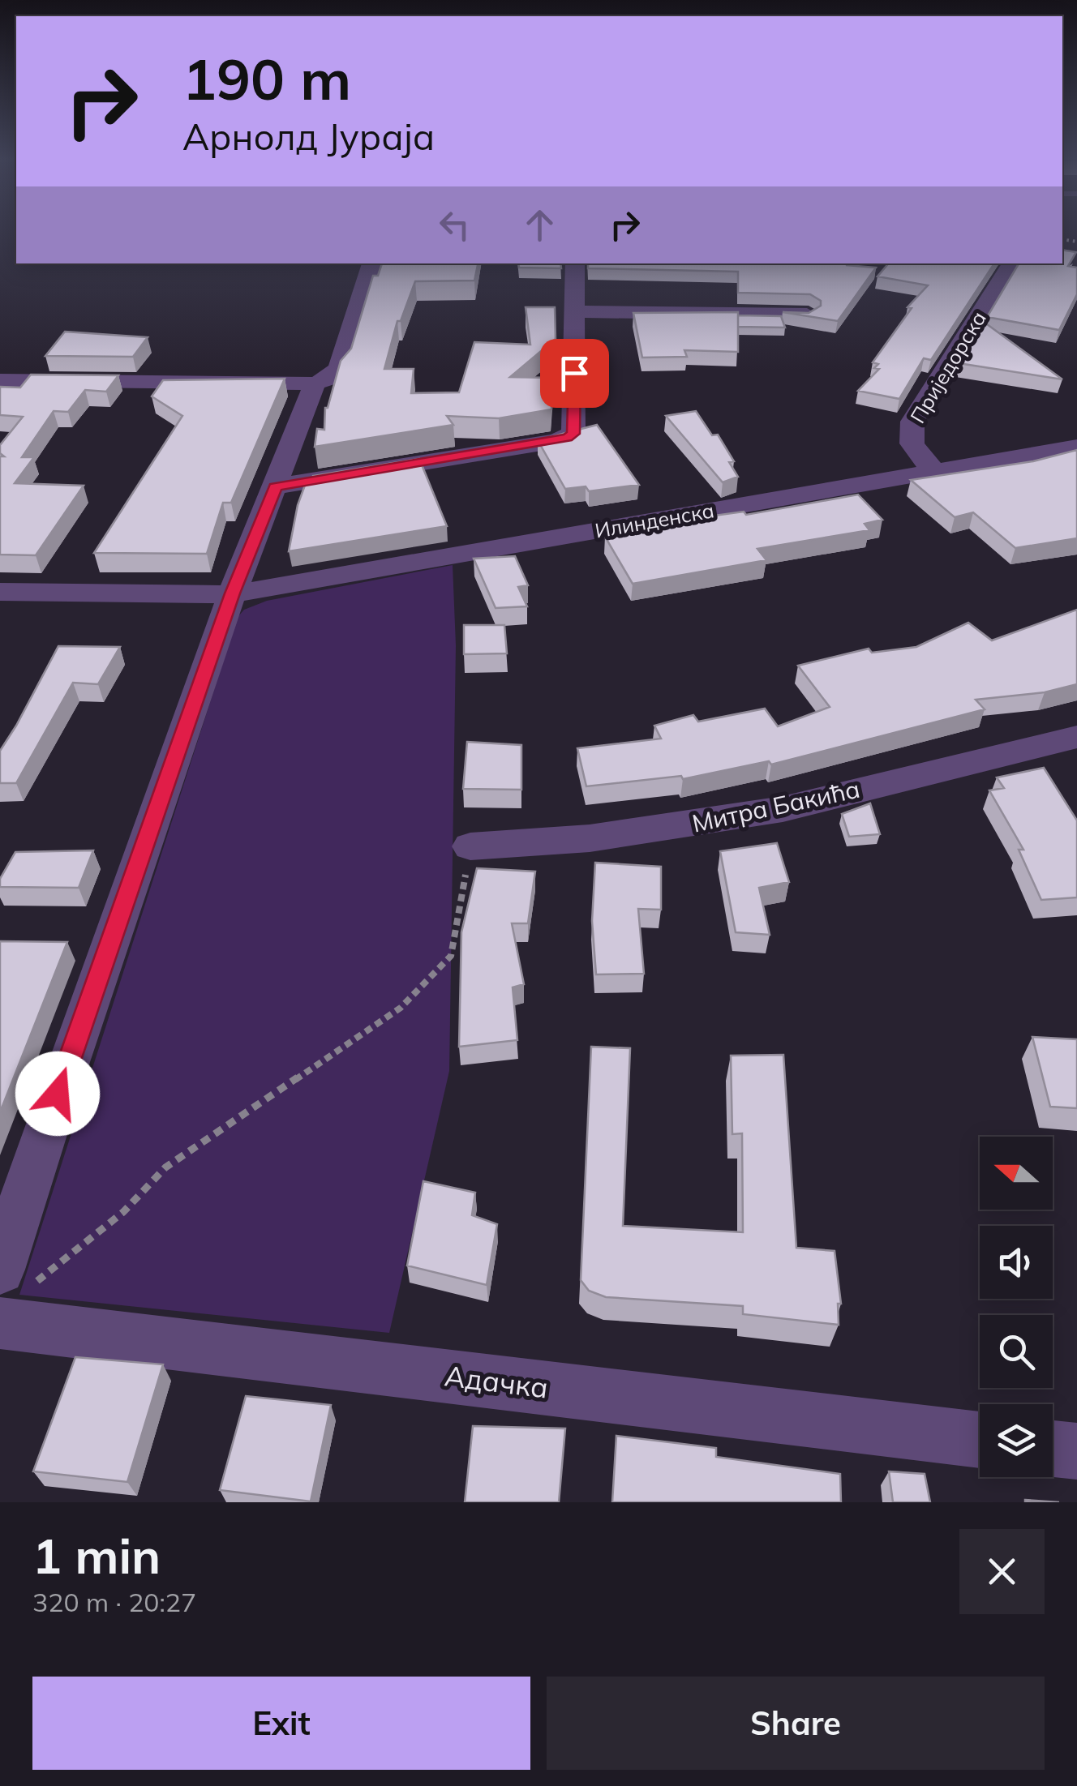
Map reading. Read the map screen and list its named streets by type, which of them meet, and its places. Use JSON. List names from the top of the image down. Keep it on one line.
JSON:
{"streets":{"street":["Приједорска","Илинденска","Митра Бакића","Адачка"]},"crossings":[["Приједорска","Илинденска"]],"north":"left","page":{"turn":["190 m","Арнолд Јураја"],"heading":["1 min","320 m · 20:27"],"buttons":["Exit","Share"]}}
